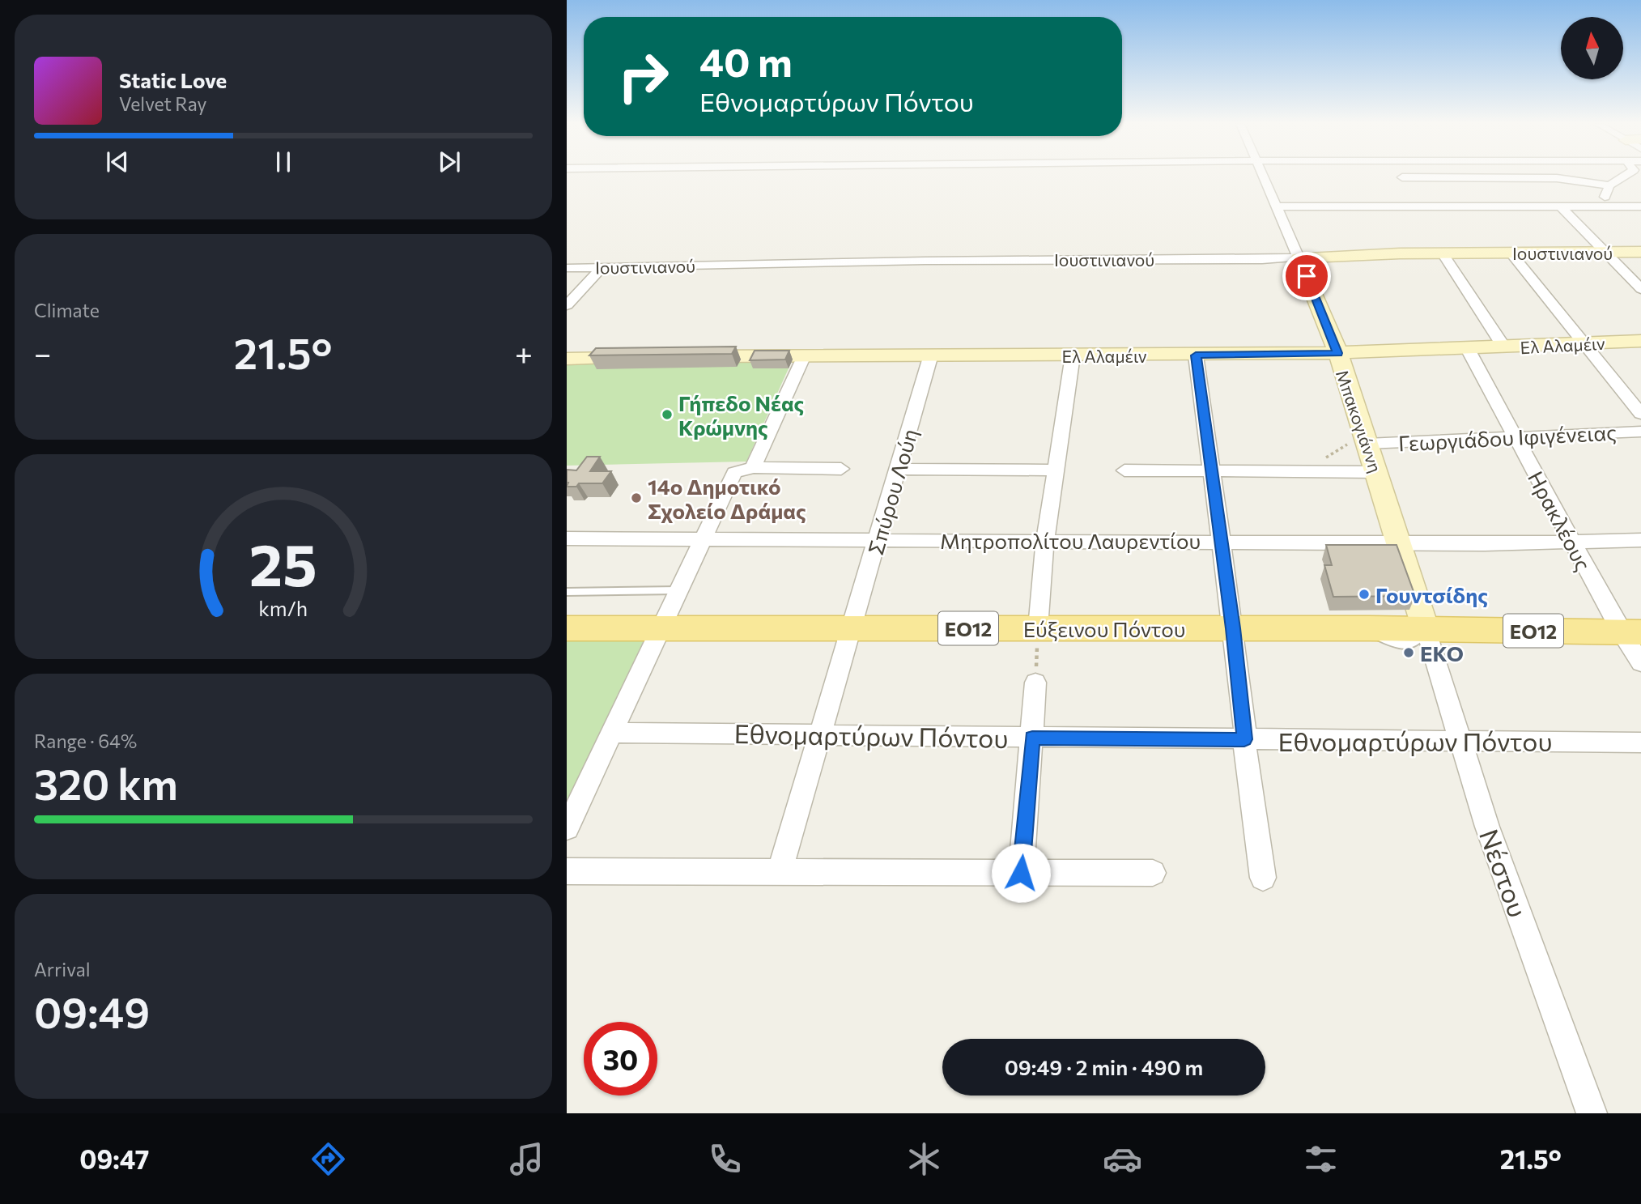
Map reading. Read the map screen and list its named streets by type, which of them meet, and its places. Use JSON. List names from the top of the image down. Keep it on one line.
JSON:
{"streets":{"main road":["ΕΟ12","Εύξεινου Πόντου"],"street":["Ιουστινιανού","Ελ Αλαμέιν","Μπακογιάννη","Γεωργιάδου Ιφιγένειας","Σπύρου Λούη","Ηρακλέους","Μητροπολίτου Λαυρεντίου","Εθνομαρτύρων Πόντου","Νέστου"]},"crossings":[["Ιουστινιανού","Μπακογιάννη"],["Ελ Αλαμέιν","Μπακογιάννη"],["Ελ Αλαμέιν","Σπύρου Λούη"],["Ελ Αλαμέιν","Ηρακλέους"],["Μπακογιάννη","Γεωργιάδου Ιφιγένειας"],["Μπακογιάννη","Μητροπολίτου Λαυρεντίου"],["Μπακογιάννη","Εύξεινου Πόντου"],["Μπακογιάννη","Νέστου"],["Γεωργιάδου Ιφιγένειας","Ηρακλέους"],["Σπύρου Λούη","Μητροπολίτου Λαυρεντίου"],["Σπύρου Λούη","Εύξεινου Πόντου"],["Σπύρου Λούη","Εθνομαρτύρων Πόντου"],["Ηρακλέους","Μητροπολίτου Λαυρεντίου"],["Ηρακλέους","Εύξεινου Πόντου"],["Εύξεινου Πόντου","Νέστου"],["Εθνομαρτύρων Πόντου","Νέστου"]],"places":["Γήπεδο Νέας Κρώμνης","14ο Δημοτικό Σχολείο Δράμας","Γουντσίδης","EKO"],"north":"top","page":{"turn":["40 m","Εθνομαρτύρων Πόντου"],"song":["Static Love","Velvet Ray"],"tile":["Climate",["Range · 64%","320 km"],["Arrival","09:49"]],"heat":["−","21.5°","+"],"limit":"30","trip":"09:49 · 2 min · 490 m","tabs":["09:47","21.5°"],"gauge":["25","km/h"]}}
